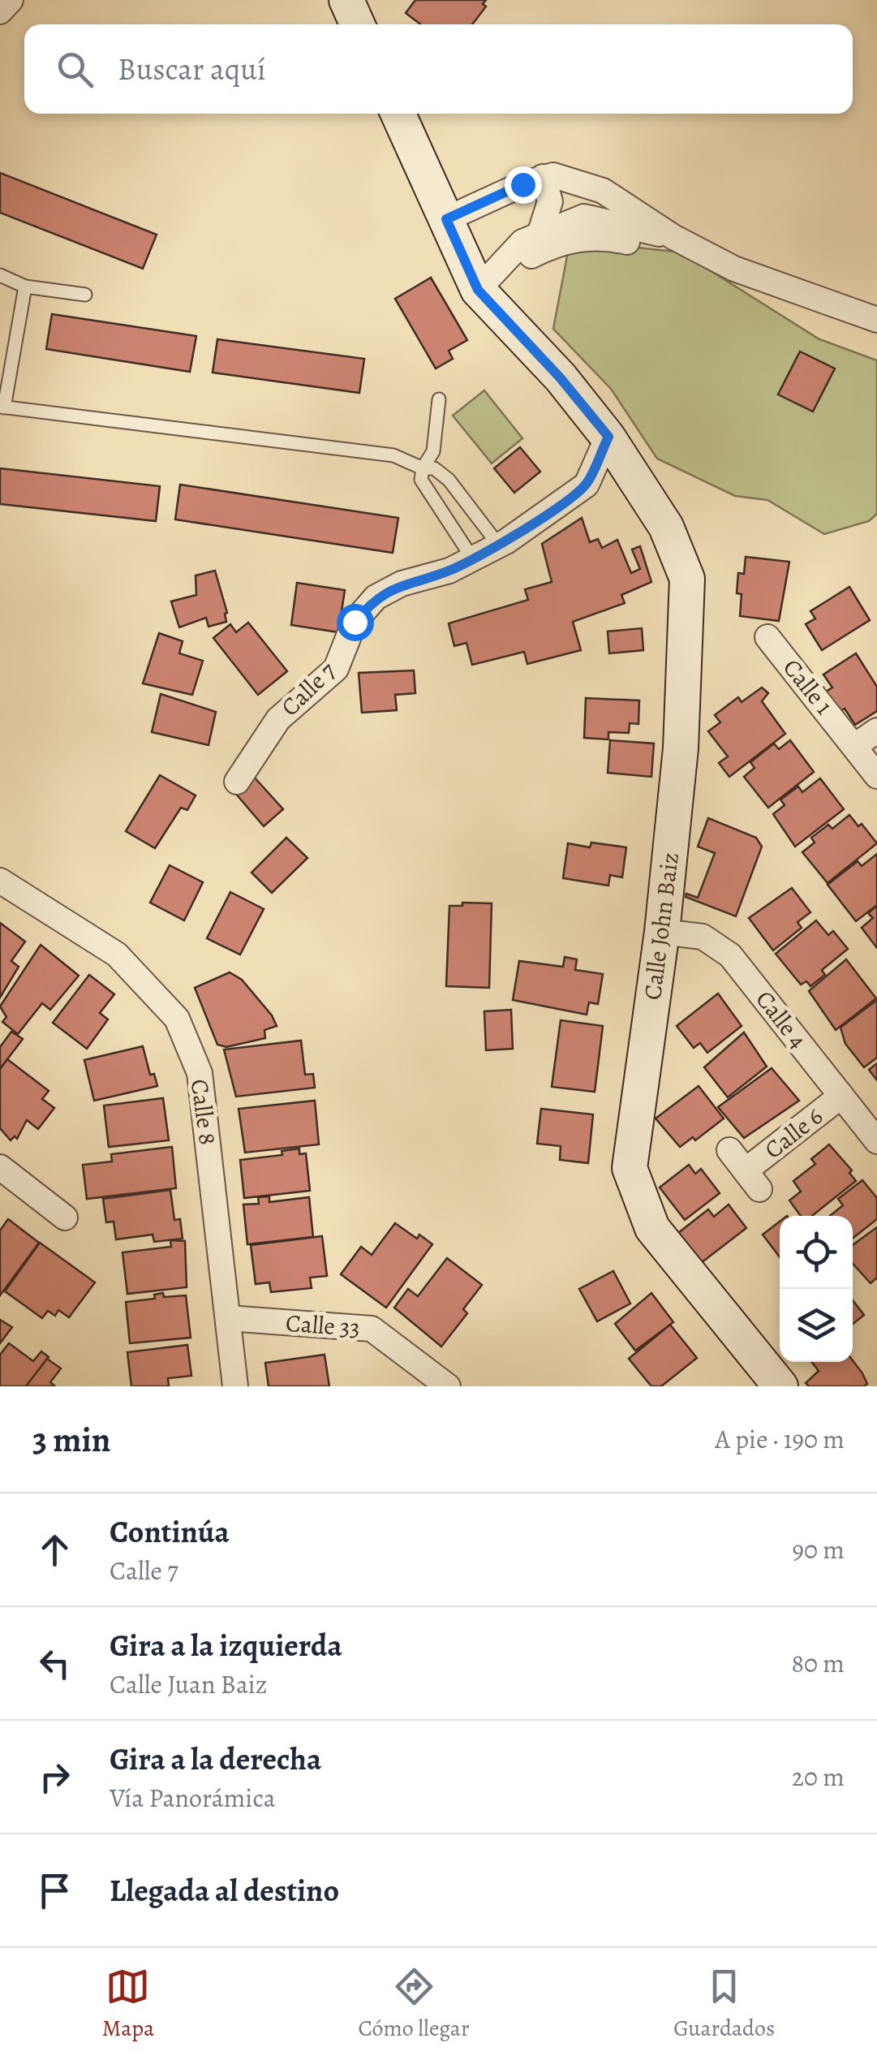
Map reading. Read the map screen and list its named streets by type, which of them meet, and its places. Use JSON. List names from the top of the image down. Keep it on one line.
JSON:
{"streets":{"street":["Calle 1","Calle 7","Calle John Baiz","Calle 4","Calle 8","Calle 6","Calle 33"]},"crossings":[["Calle 7","Calle John Baiz"],["Calle John Baiz","Calle 4"],["Calle 4","Calle 6"],["Calle 8","Calle 33"]],"page":{"search":"Buscar aquí","heading":["3 min","A pie · 190 m"],"list":[["Continúa","Calle 7","90 m"],["Gira a la izquierda","Calle Juan Baiz","80 m"],["Gira a la derecha","Vía Panorámica","20 m"],"Llegada al destino"],"nav":["Mapa","Cómo llegar","Guardados"]}}
